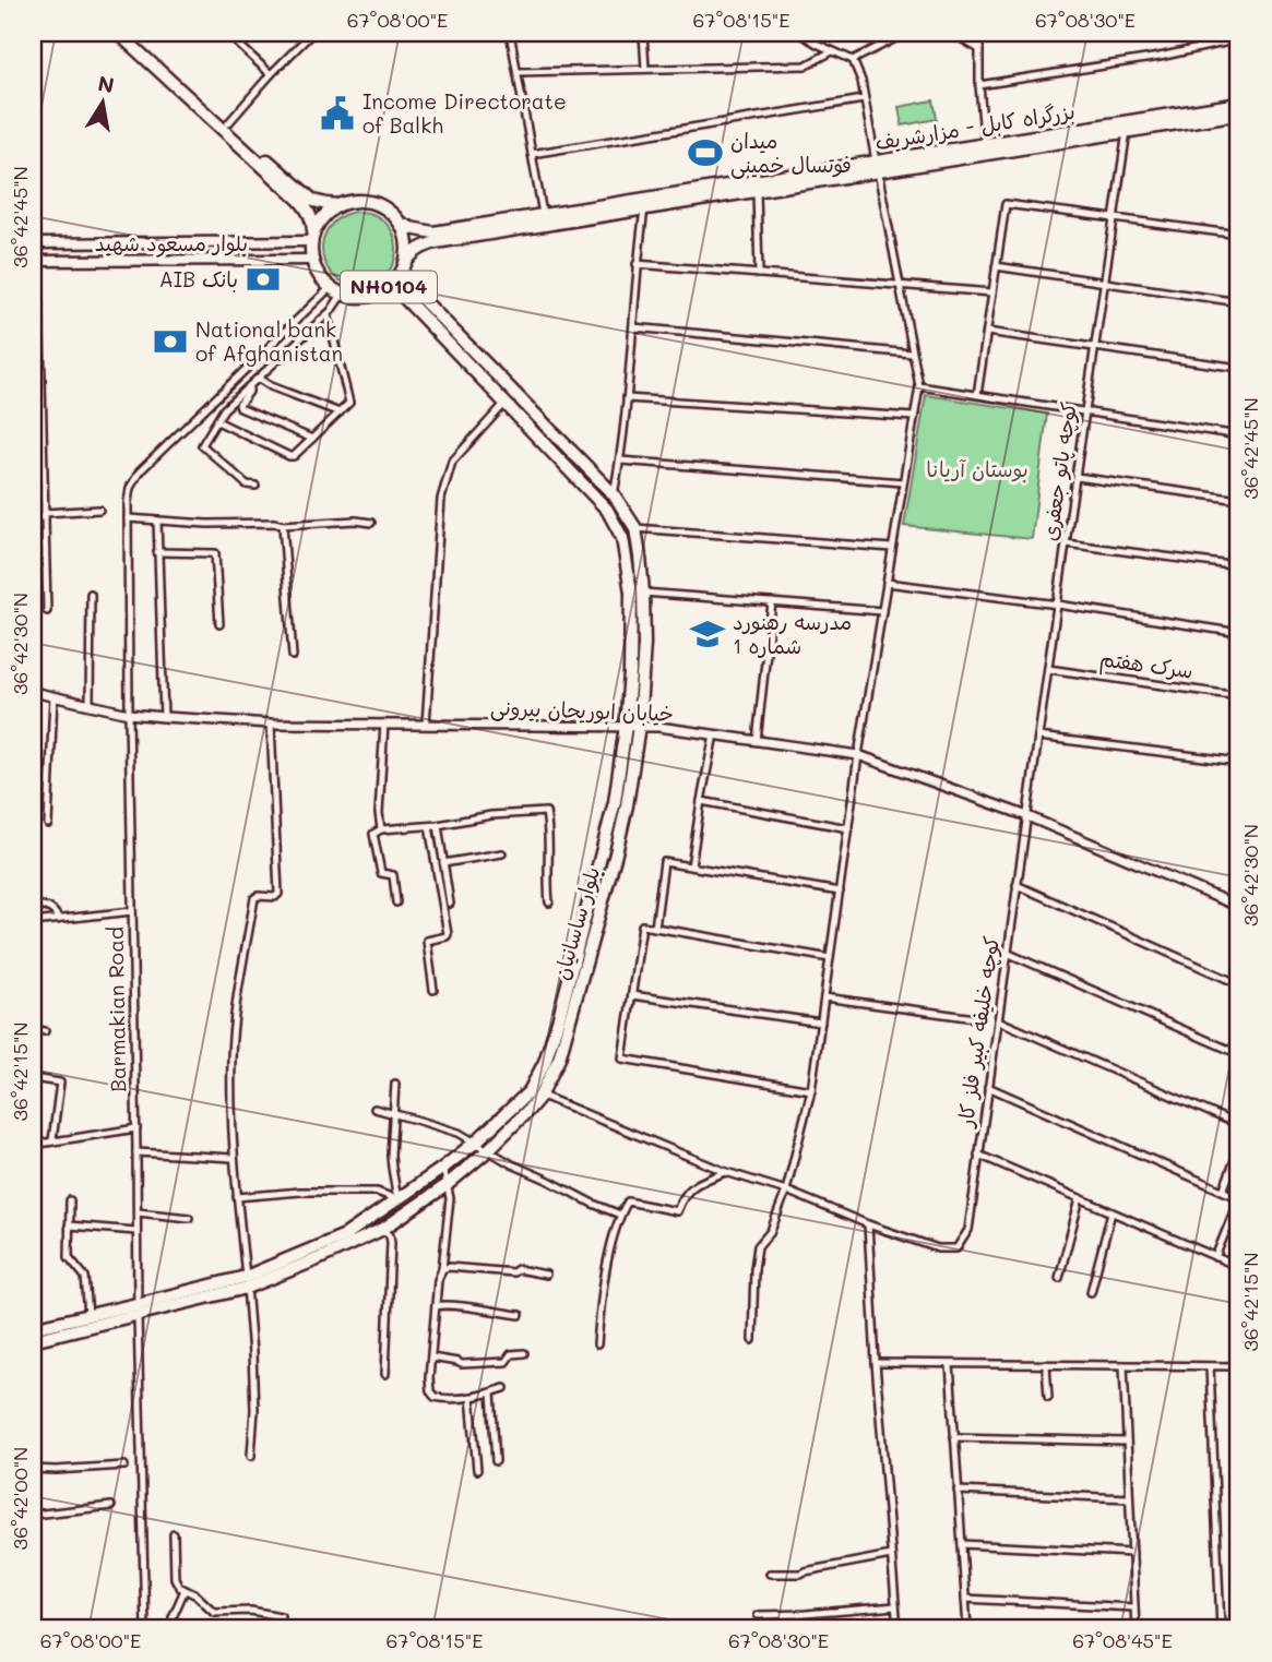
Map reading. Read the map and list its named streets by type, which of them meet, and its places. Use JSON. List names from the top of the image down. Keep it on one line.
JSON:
{"streets":{"highway":["بزرگراه کابل - مزارشریف","NH0104","بلوار ساسانیان"],"main road":["بلوار مسعود شهید"],"street":["کوچه پاتو جعفری","سرک هفتم","خیابان ابوریحان بیرونی","Barmakian Road","کوچه خلیفه کبیر فلز کار"]},"crossings":[["بزرگراه کابل - مزارشریف","بلوار مسعود شهید"],["بزرگراه کابل - مزارشریف","NH0104"],["بزرگراه کابل - مزارشریف","کوچه پاتو جعفری"],["بزرگراه کابل - مزارشریف","بلوار ساسانیان"],["بزرگراه کابل - مزارشریف","Barmakian Road"],["بلوار مسعود شهید","NH0104"],["بلوار مسعود شهید","بلوار ساسانیان"],["بلوار مسعود شهید","Barmakian Road"],["NH0104","بلوار ساسانیان"],["NH0104","Barmakian Road"],["کوچه پاتو جعفری","سرک هفتم"],["کوچه پاتو جعفری","خیابان ابوریحان بیرونی"],["کوچه پاتو جعفری","کوچه خلیفه کبیر فلز کار"],["خیابان ابوریحان بیرونی","بلوار ساسانیان"],["خیابان ابوریحان بیرونی","Barmakian Road"],["خیابان ابوریحان بیرونی","کوچه خلیفه کبیر فلز کار"],["بلوار ساسانیان","Barmakian Road"]],"parks":["بوستان آریانا"],"places":{"public building":["Income Directorate of Balkh"],"sports":["میدان فوتسال خمینی"],"bank":["AIB بانک","National bank of Afghanistan"],"school or university":["مدرسه رهنورد شماره 1"]},"north":"top","coordinates":["67°08'00\"E","67°08'15\"E","67°08'30\"E","36°42'45\"N","36°42'30\"N","36°42'15\"N","36°42'00\"N","67°08'45\"E"]}
